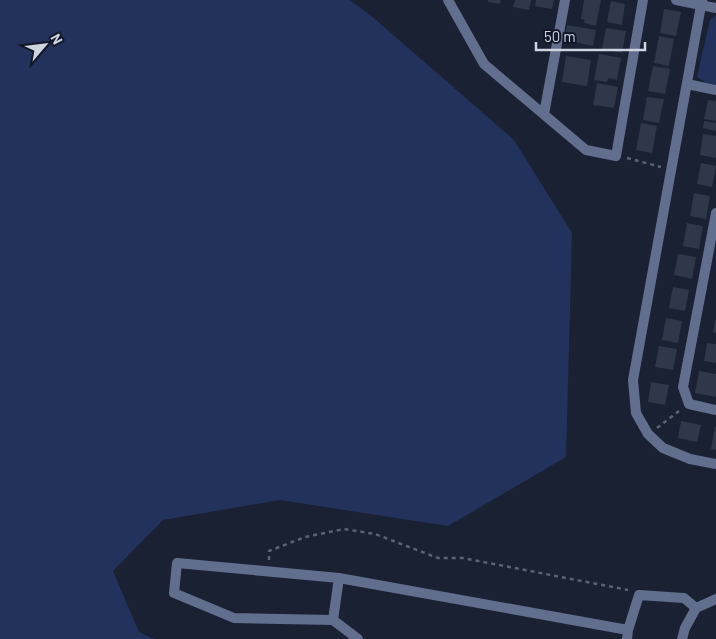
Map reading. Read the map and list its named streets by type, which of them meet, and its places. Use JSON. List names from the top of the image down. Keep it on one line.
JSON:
{"scale_bar":"50 m","north":"top right"}
